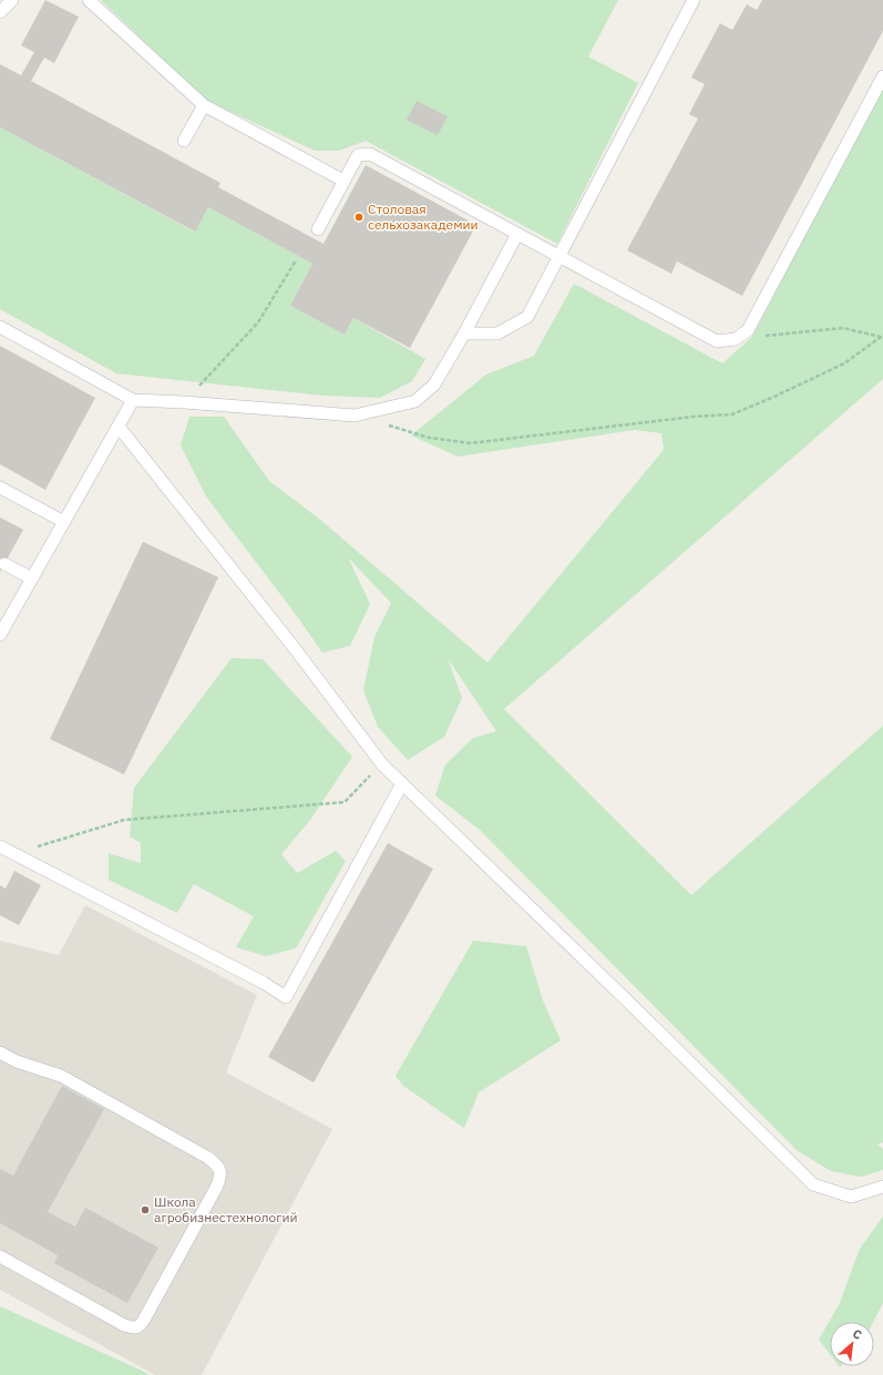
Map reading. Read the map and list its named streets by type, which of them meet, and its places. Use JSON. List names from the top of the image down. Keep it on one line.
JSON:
{"places":["Столовая сельхозакадемии","Школа агробизнестехнологий"],"north":"top right"}
